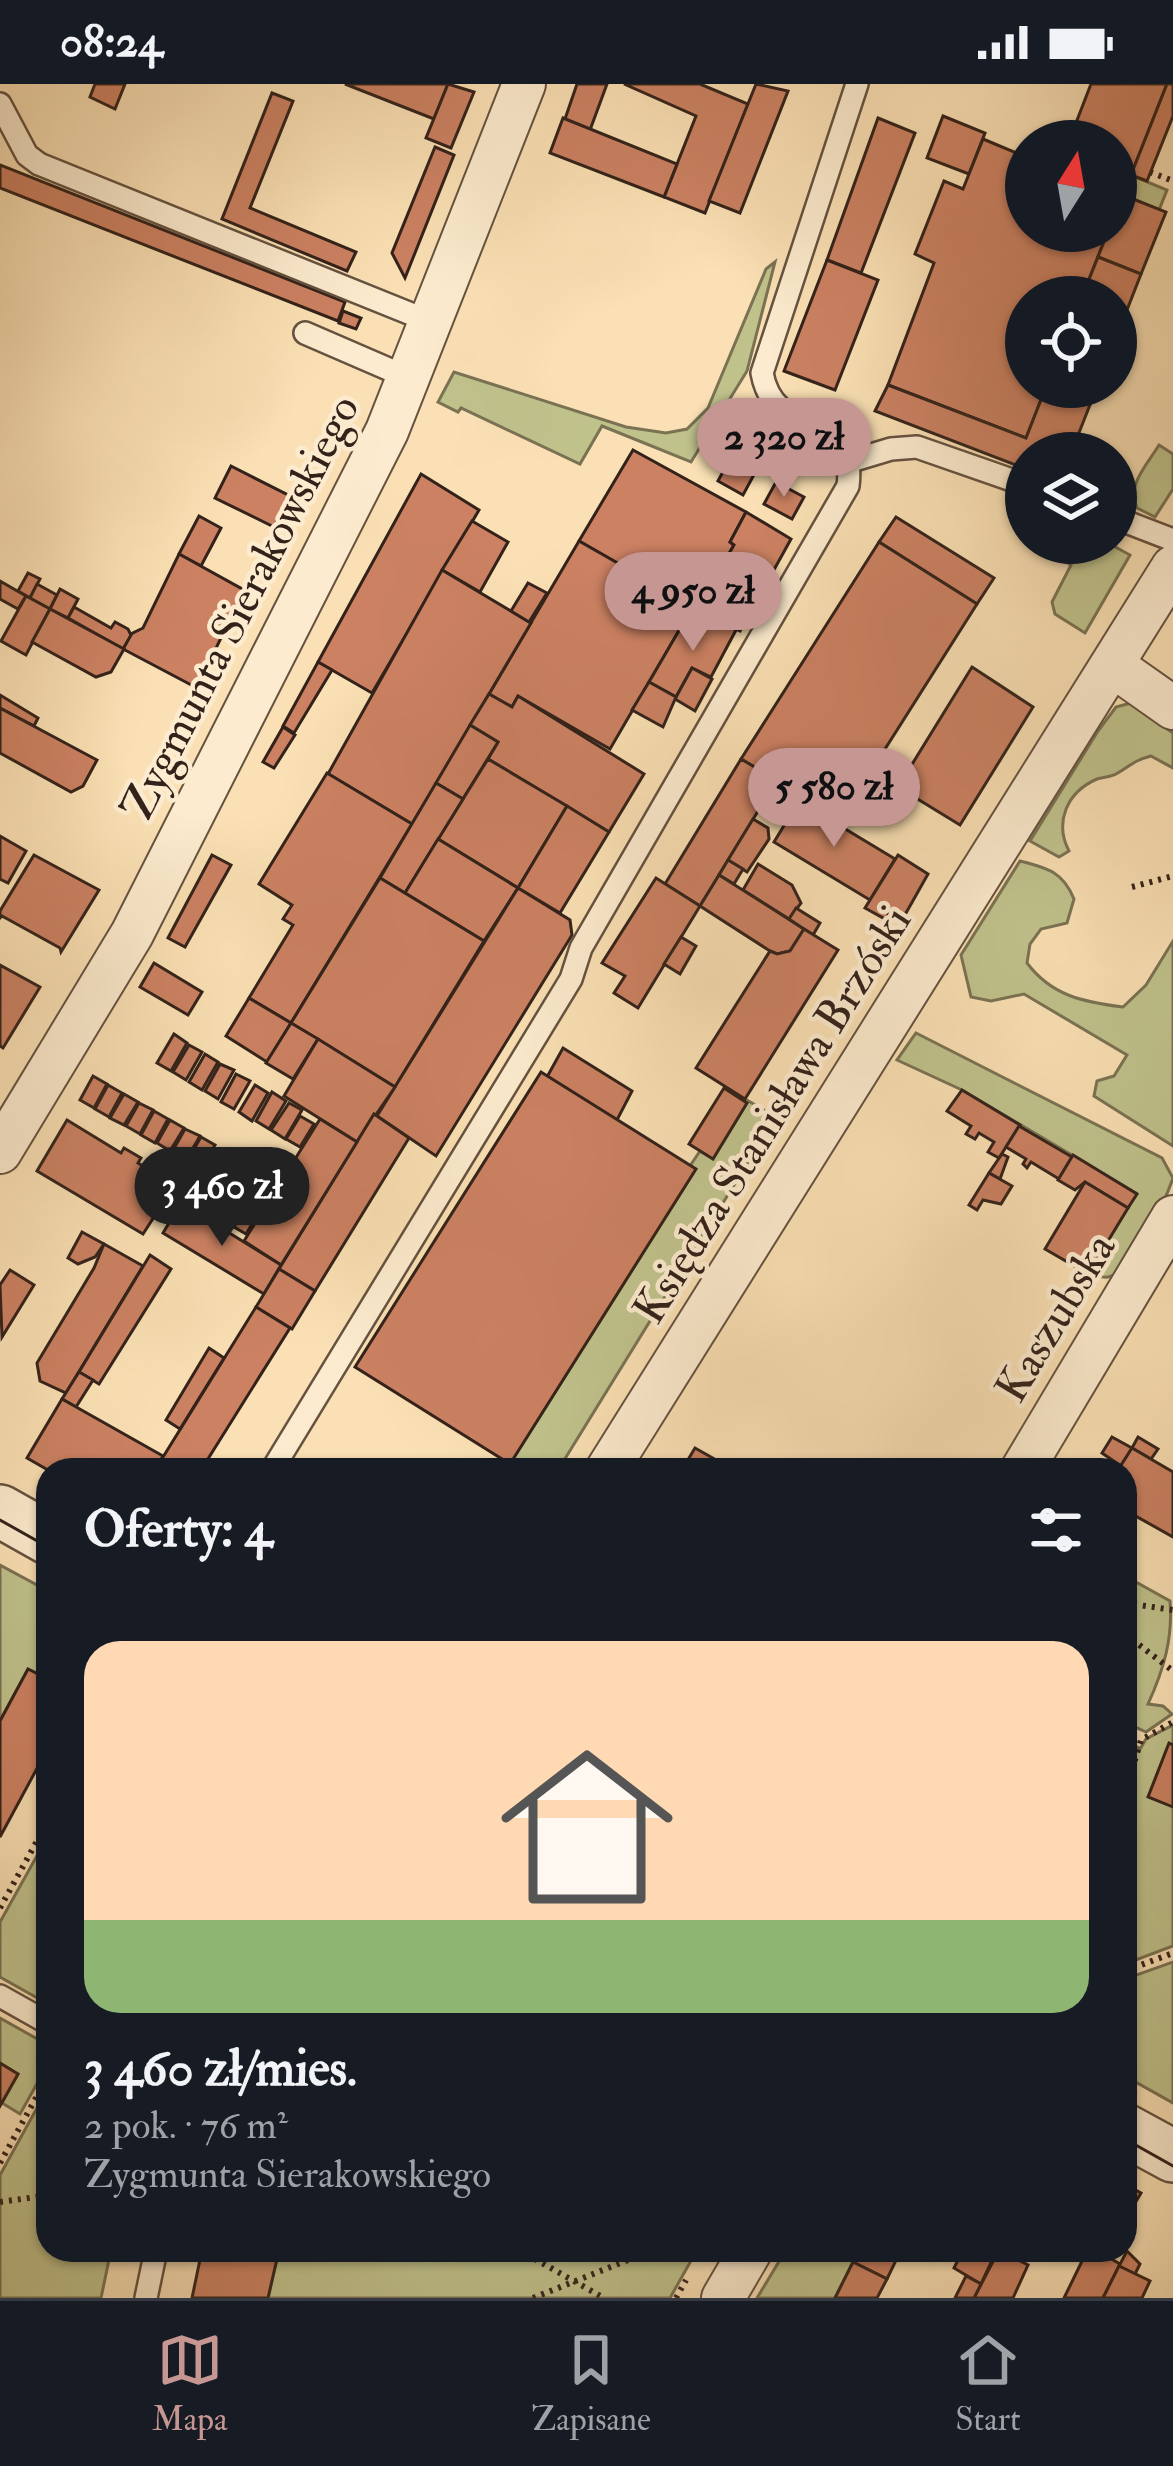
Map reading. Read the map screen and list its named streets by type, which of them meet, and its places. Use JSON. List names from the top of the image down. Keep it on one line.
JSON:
{"streets":{"street":["Zygmunta Sierakowskiego","Księdza Stanisława Brzóski","Kaszubska"]},"north":"top","page":{"status":"08:24","price":["2 320 zł","4 950 zł","5 580 zł","3 460 zł"],"heading":"Oferty: 4","list":[{"name":"3 460 zł/mies.","note":"2 pok. · 76 m² · Zygmunta Sierakowskiego"}],"tabs":["Mapa","Zapisane","Start"]}}
